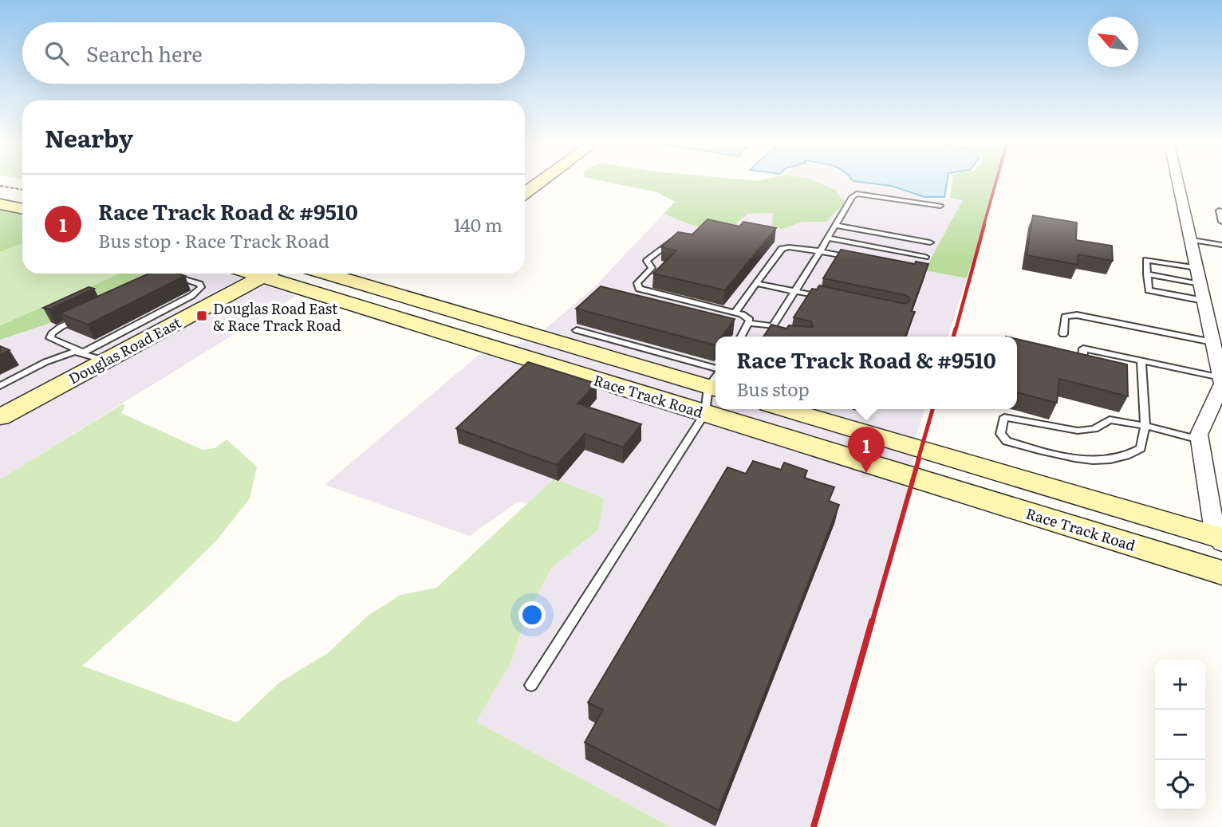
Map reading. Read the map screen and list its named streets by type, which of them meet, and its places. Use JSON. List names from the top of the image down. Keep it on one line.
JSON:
{"streets":{"main road":["Douglas Road East","Race Track Road"]},"places":{"transit":["Douglas Road East & Race Track Road"]},"north":"top left","page":{"search":"Search here","heading":"Nearby","list":[{"mark":"1","name":"Race Track Road & #9510","note":"Bus stop · Race Track Road","value":"140 m"}],"popup":["Race Track Road & #9510","Bus stop"],"pins":"1","map_buttons":["+","−"]}}
